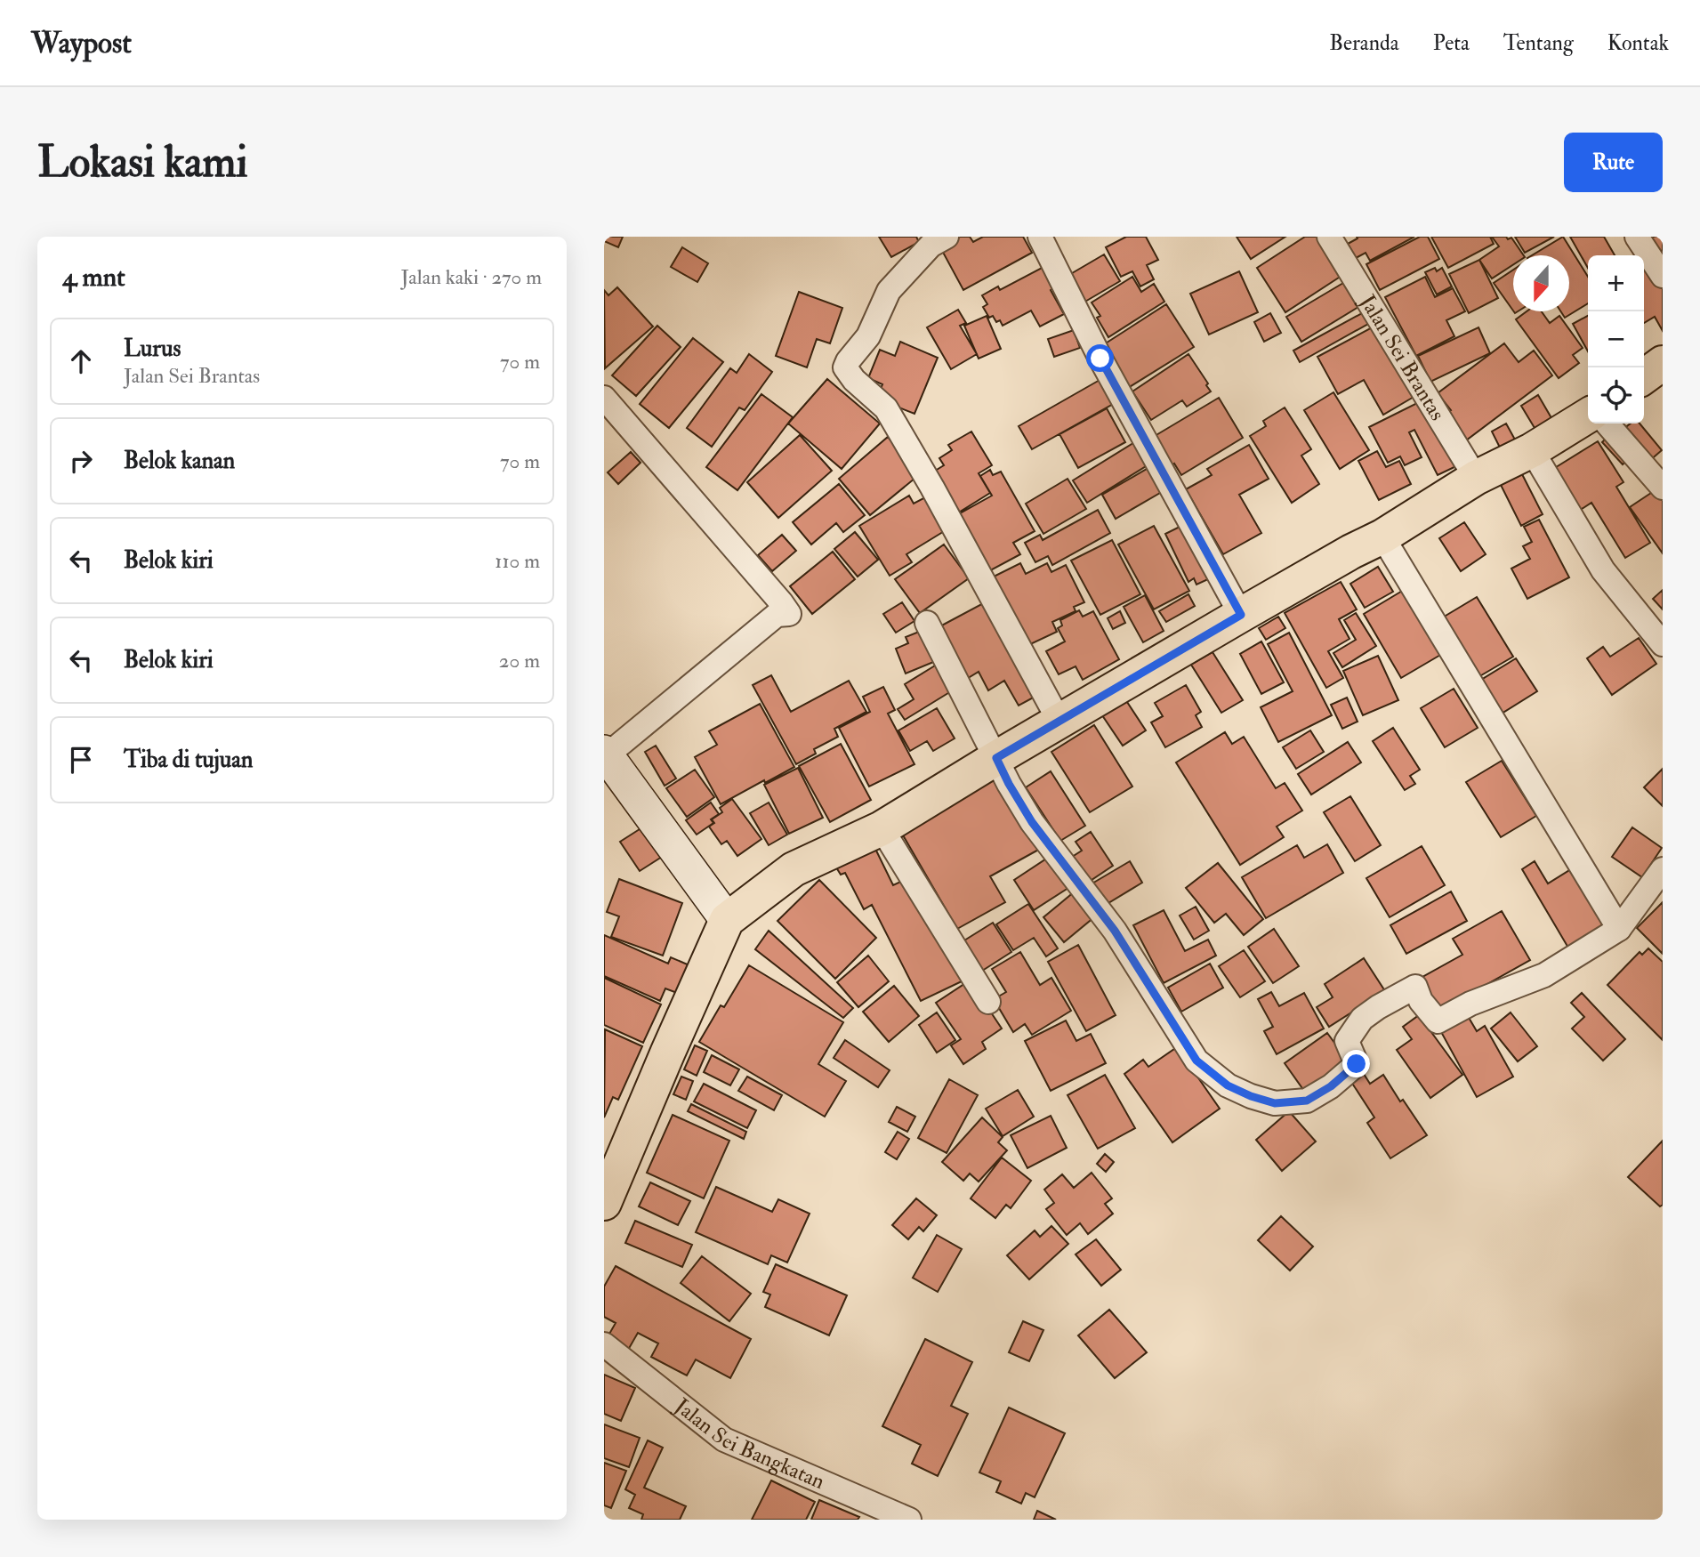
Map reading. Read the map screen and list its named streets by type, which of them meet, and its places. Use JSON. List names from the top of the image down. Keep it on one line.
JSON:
{"streets":{"street":["Jalan Sei Brantas","Jalan Sei Bangkatan"]},"north":"bottom","page":{"header":"Waypost","nav":["Beranda","Peta","Tentang","Kontak"],"buttons":"Rute","title":"Lokasi kami","heading":["4 mnt","Jalan kaki · 270 m"],"map_buttons":["+","−"],"list":[["Lurus","Jalan Sei Brantas","70 m"],["Belok kanan","70 m"],["Belok kiri","110 m"],["Belok kiri","20 m"],"Tiba di tujuan"]}}
